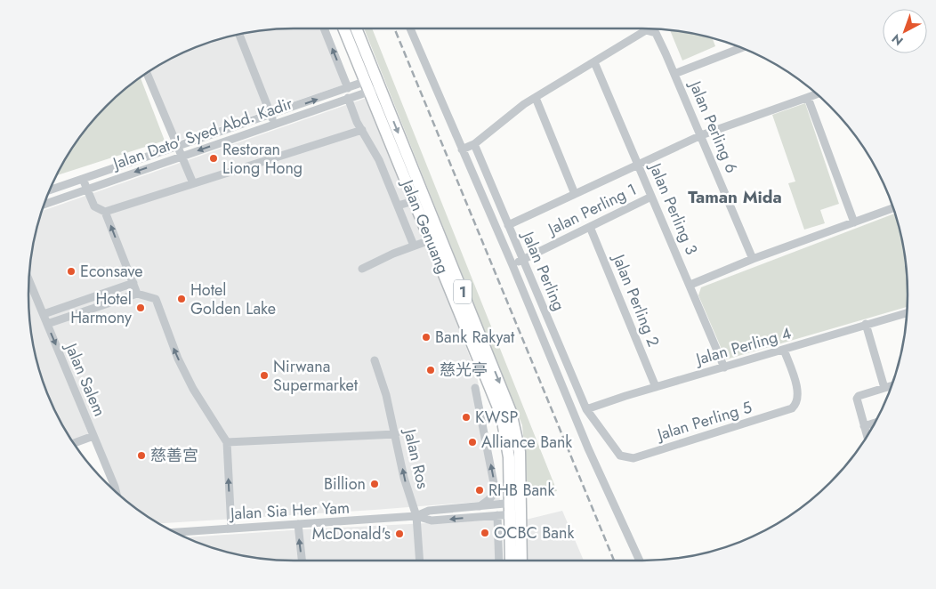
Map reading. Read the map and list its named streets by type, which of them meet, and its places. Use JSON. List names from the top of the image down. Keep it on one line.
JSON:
{"streets":{"highway":["Jalan Genuang","1"],"street":["Jalan Perling 6","Jalan Dato' Syed Abd. Kadir","Jalan Perling 1","Jalan Perling 3","Jalan Perling","Jalan Perling 2","Jalan Perling 4","Jalan Salem","Jalan Perling 5","Jalan Ros","Jalan Sia Her Yam"]},"crossings":[["Jalan Perling 6","Jalan Perling 3"],["Jalan Dato' Syed Abd. Kadir","Jalan Genuang"],["Jalan Perling 1","Jalan Perling 3"],["Jalan Perling 1","Jalan Perling"],["Jalan Perling 1","Jalan Perling 2"],["Jalan Perling 3","Jalan Perling 4"],["Jalan Genuang","Jalan Sia Her Yam"],["Jalan Perling","Jalan Perling 4"],["Jalan Perling","Jalan Perling 5"],["Jalan Perling 2","Jalan Perling 4"],["Jalan Perling 4","Jalan Perling 5"],["Jalan Ros","Jalan Sia Her Yam"]],"one_way":["Jalan Salem","Jalan Ros"],"districts":["Taman Mida"],"places":["Restoran Liong Hong","Econsave","Hotel Golden Lake","Hotel Harmony","Bank Rakyat","慈光亭","Nirwana Supermarket","KWSP","Alliance Bank","慈善宫","Billion","RHB Bank","OCBC Bank","McDonald's"],"north":"bottom left"}
